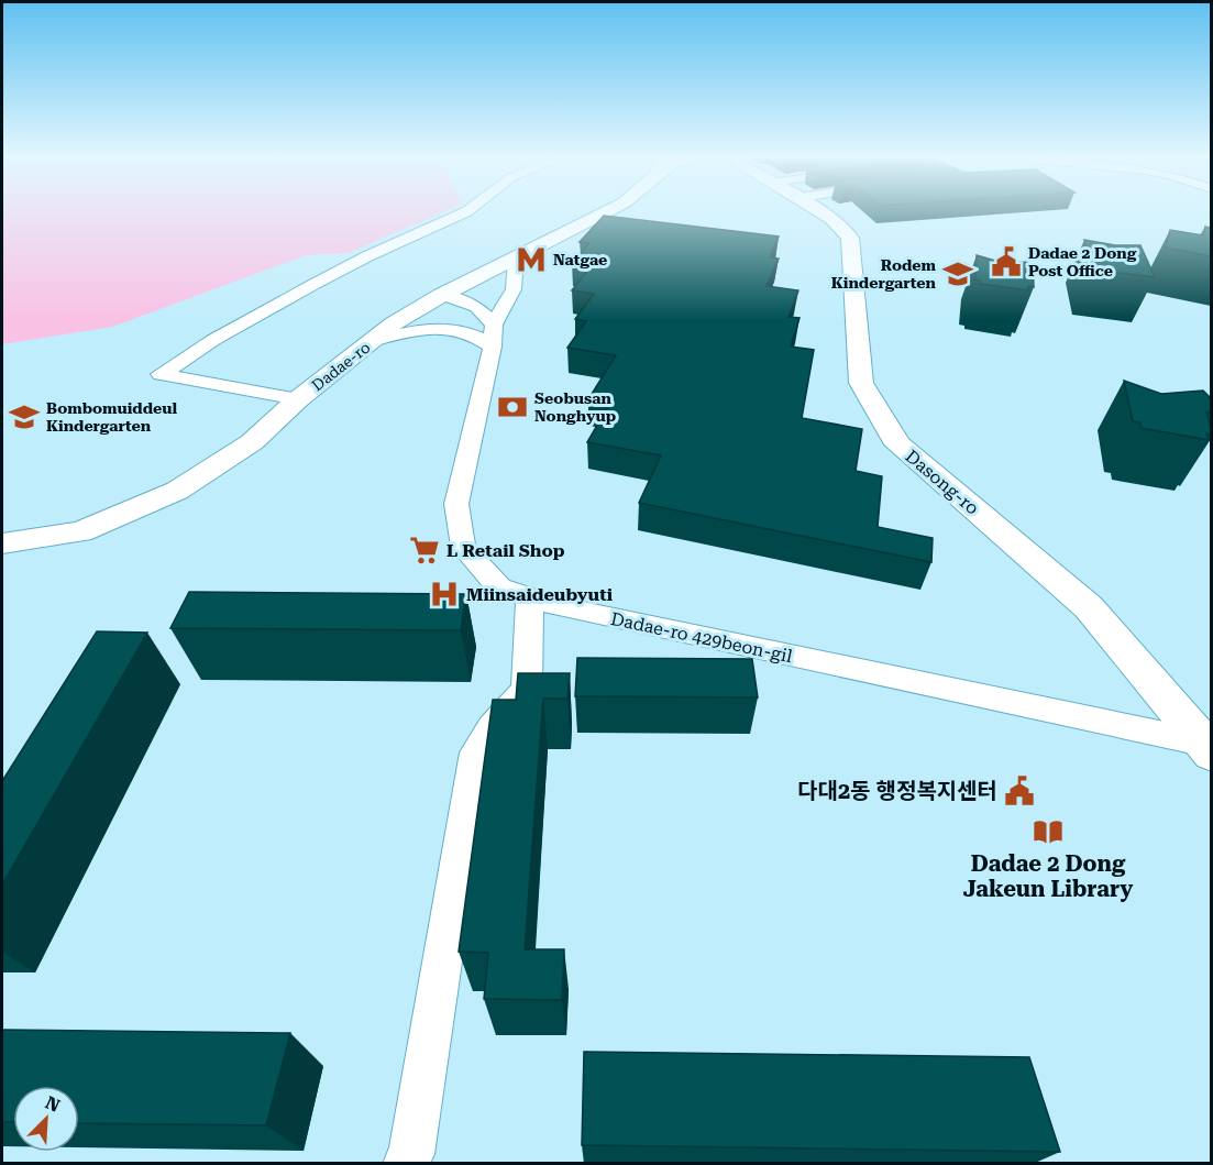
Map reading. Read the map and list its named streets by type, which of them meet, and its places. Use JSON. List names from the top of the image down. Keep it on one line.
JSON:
{"streets":{"main road":["Dadae-ro","Dasong-ro"],"street":["Dadae-ro 429beon-gil"]},"crossings":[["Dadae-ro","Dadae-ro 429beon-gil"],["Dasong-ro","Dadae-ro 429beon-gil"]],"places":{"metro station":["Natgae"],"public building":["Dadae 2 Dong Post Office","다대2동 행정복지센터"],"school or university":["Rodem Kindergarten","Bombomuiddeul Kindergarten"],"bank":["Seobusan Nonghyup"],"supermarket":["L Retail Shop"],"hospital":["Miinsaideubyuti"],"library":["Dadae 2 Dong Jakeun Library"]},"north":"top right"}
